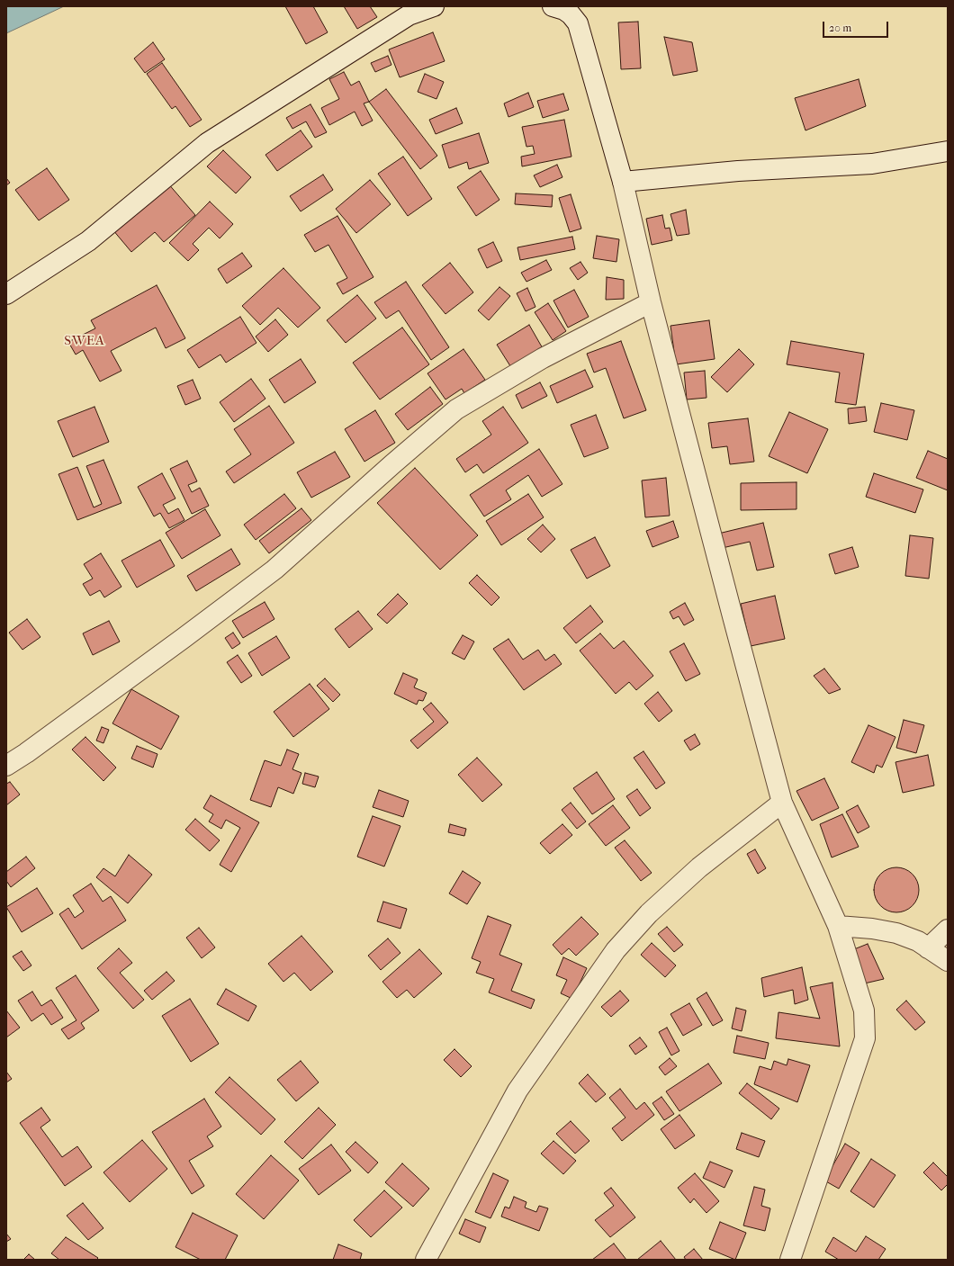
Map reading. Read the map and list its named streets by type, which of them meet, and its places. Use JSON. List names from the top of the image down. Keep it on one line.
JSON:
{"districts":["SWEA"],"scale_bar":"20 m"}
